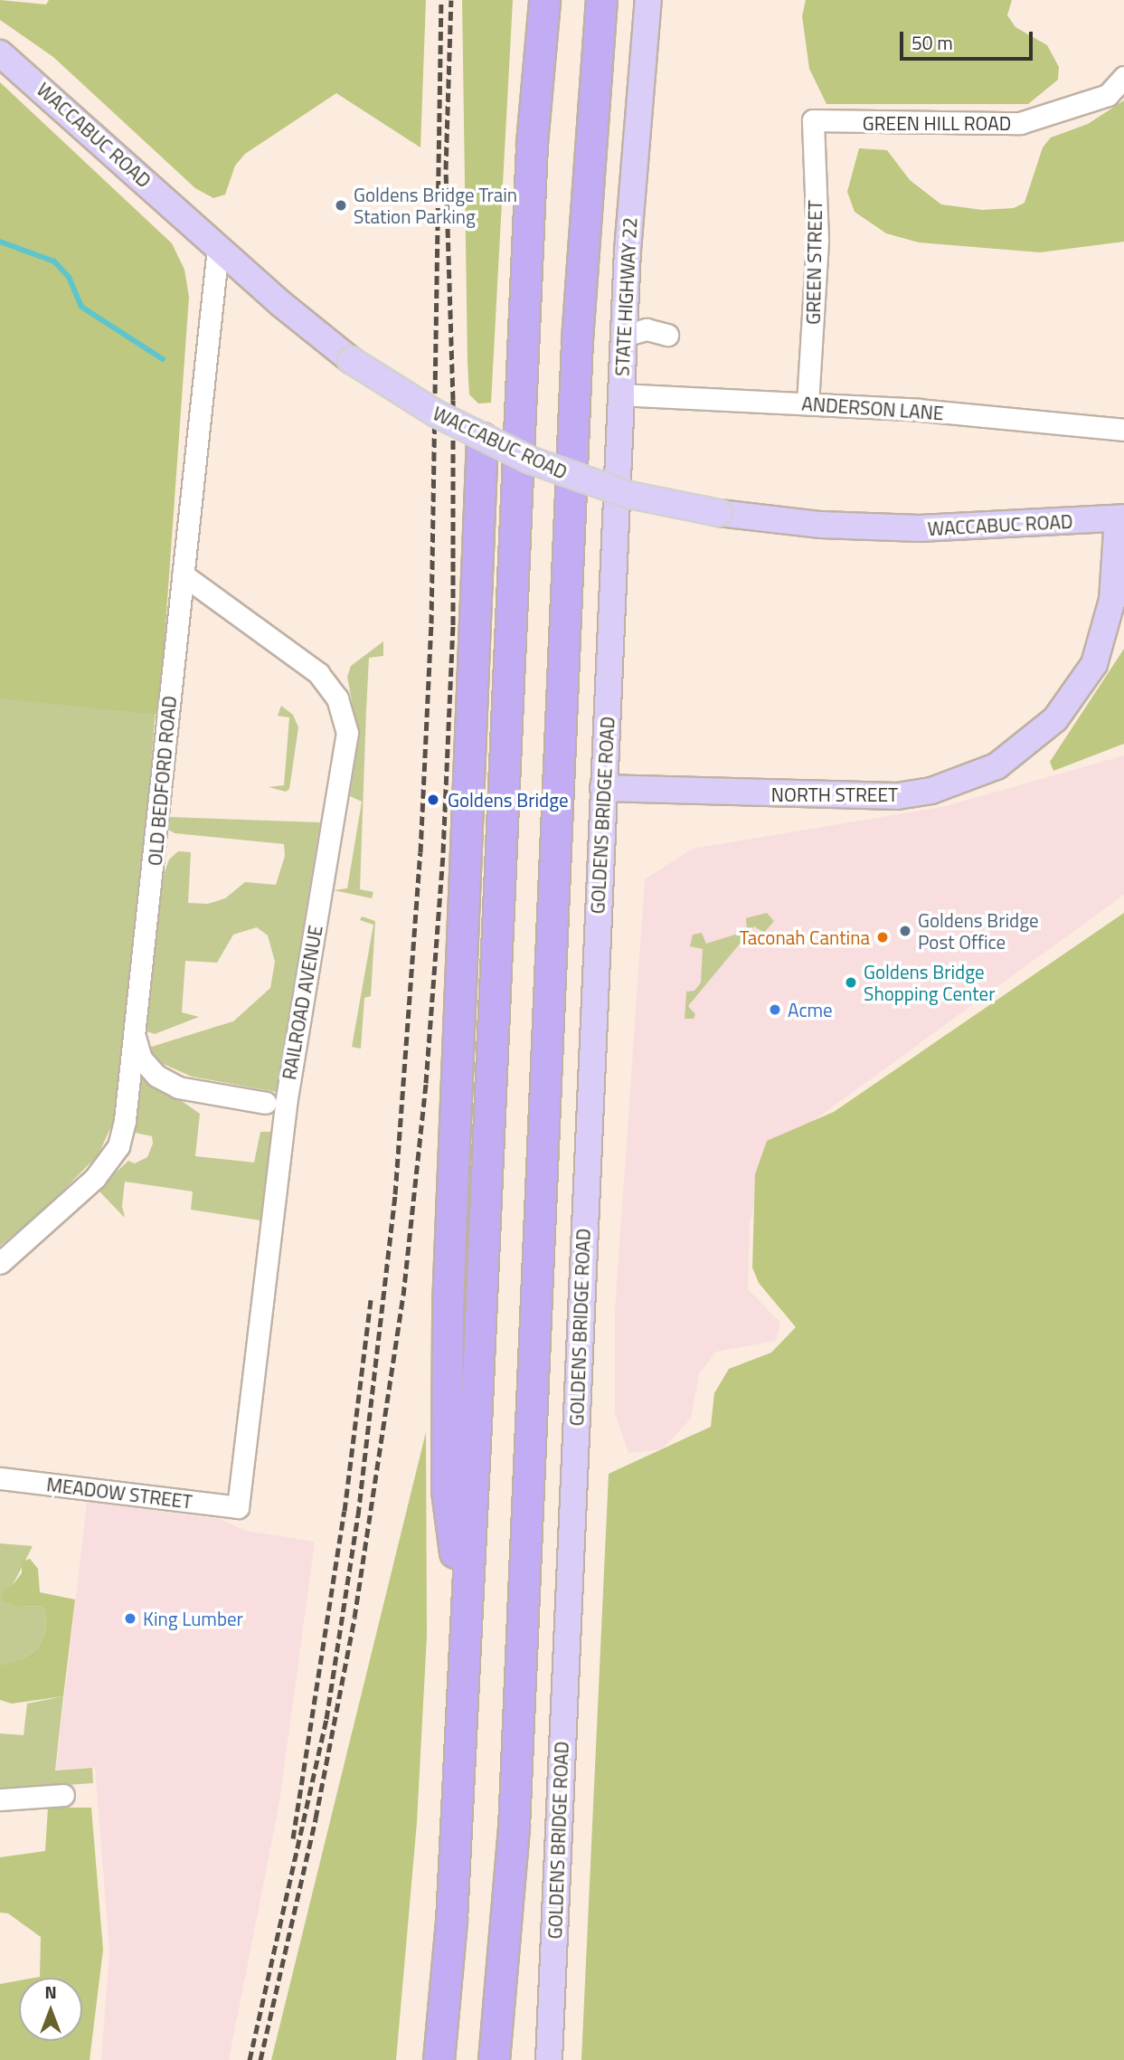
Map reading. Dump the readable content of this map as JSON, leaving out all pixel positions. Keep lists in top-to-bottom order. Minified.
{"streets":{"main road":["WACCABUC ROAD","STATE HIGHWAY 22","NORTH STREET","GOLDENS BRIDGE ROAD"],"street":["GREEN HILL ROAD","GREEN STREET","ANDERSON LANE","OLD BEDFORD ROAD","RAILROAD AVENUE","MEADOW STREET"]},"crossings":[["GREEN HILL ROAD","GREEN STREET"],["WACCABUC ROAD","OLD BEDFORD ROAD"],["WACCABUC ROAD","NORTH STREET"],["GREEN STREET","ANDERSON LANE"],["STATE HIGHWAY 22","ANDERSON LANE"],["STATE HIGHWAY 22","GOLDENS BRIDGE ROAD"],["OLD BEDFORD ROAD","RAILROAD AVENUE"],["NORTH STREET","GOLDENS BRIDGE ROAD"],["RAILROAD AVENUE","MEADOW STREET"]],"places":["Goldens Bridge Train Station Parking","Goldens Bridge","Goldens Bridge Post Office","Taconah Cantina","Goldens Bridge Shopping Center","Acme","King Lumber"],"scale_bar":"50 m","north":"top"}
